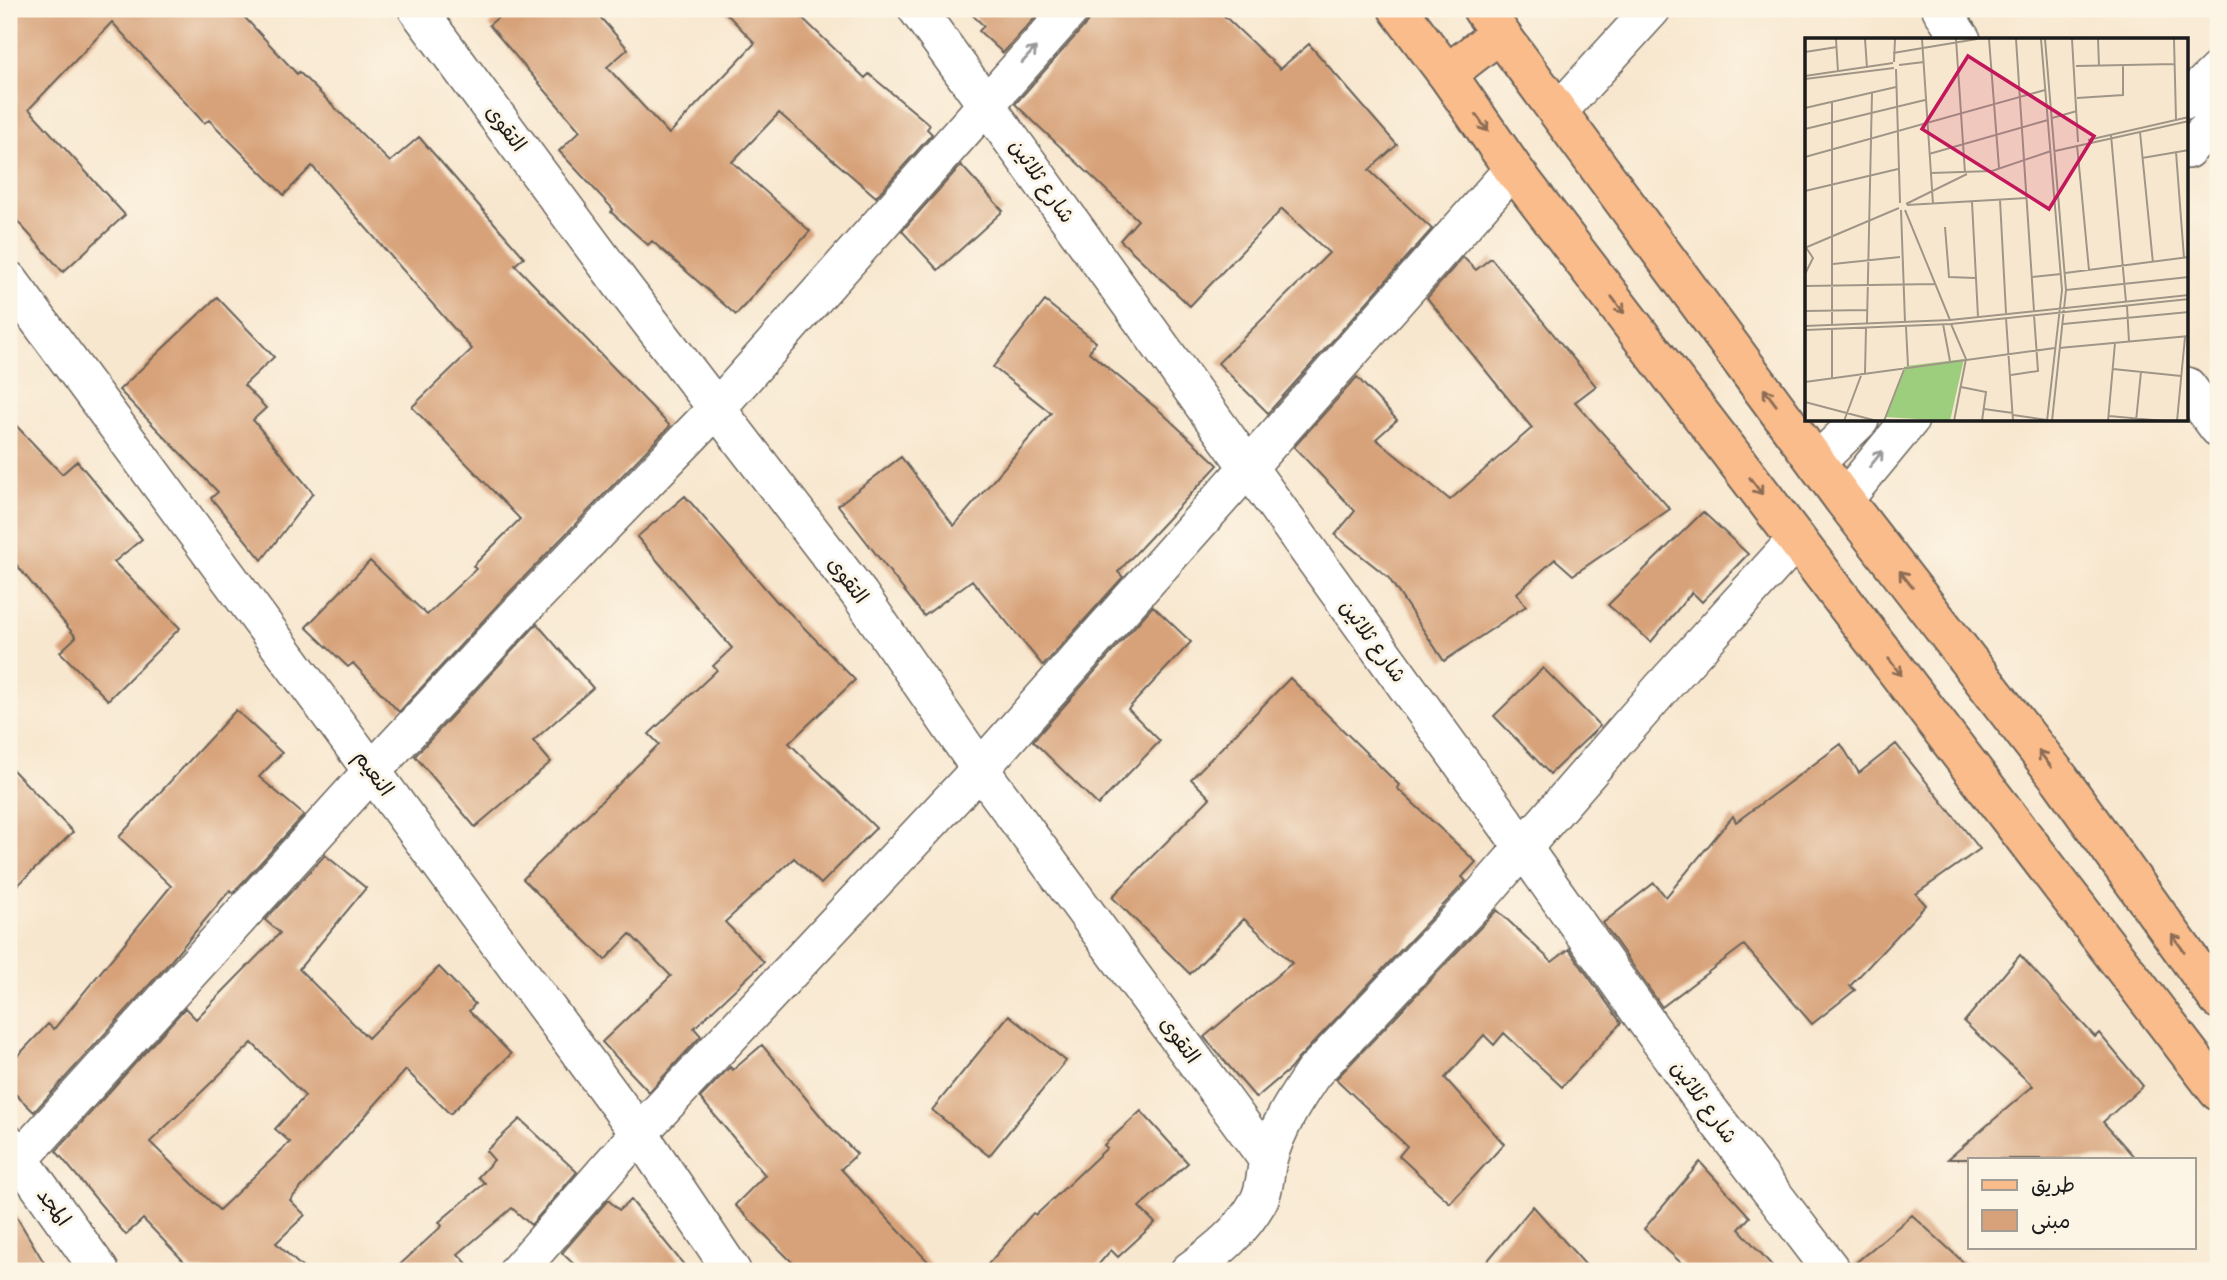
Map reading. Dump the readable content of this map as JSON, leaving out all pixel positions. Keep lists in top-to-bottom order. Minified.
{"streets":{"street":["التقوى","شارع ثلاثين","النعيم","المجد"]},"legend":["طريق","مبنى"]}
